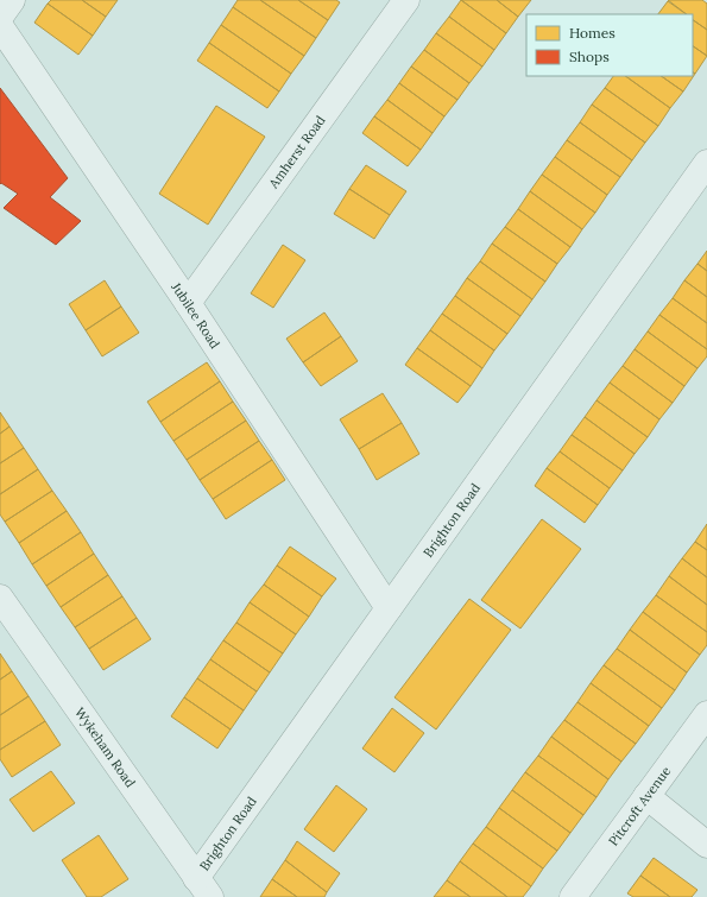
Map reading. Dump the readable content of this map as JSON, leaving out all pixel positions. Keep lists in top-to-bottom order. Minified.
{"streets":{"street":["Amherst Road","Jubilee Road","Brighton Road","Wykeham Road","Pitcroft Avenue"]},"crossings":[["Amherst Road","Jubilee Road"],["Jubilee Road","Brighton Road"],["Brighton Road","Wykeham Road"]],"legend":["Homes","Shops"]}
